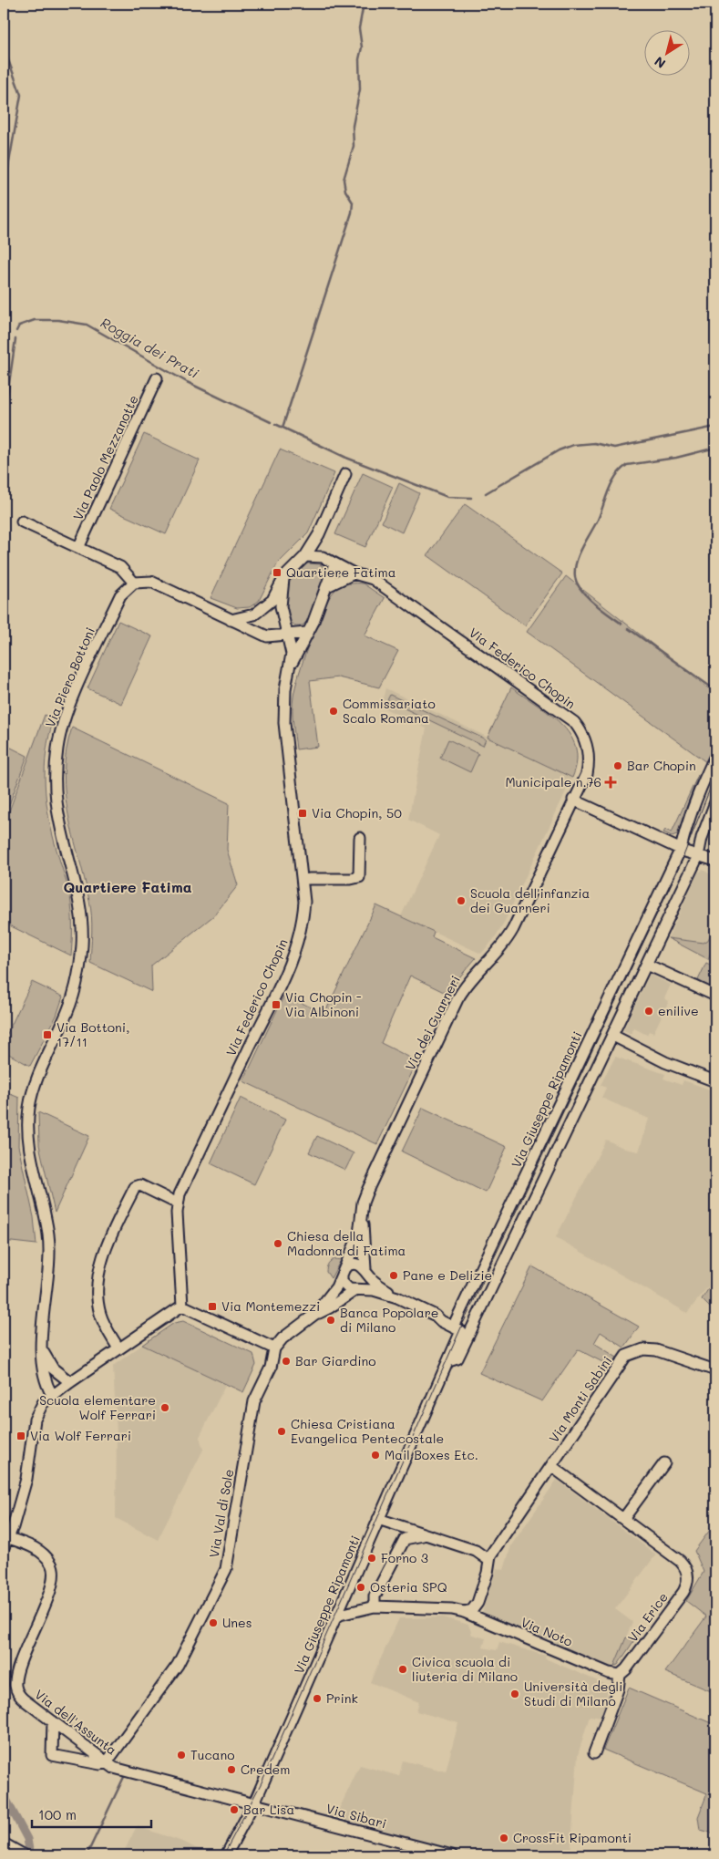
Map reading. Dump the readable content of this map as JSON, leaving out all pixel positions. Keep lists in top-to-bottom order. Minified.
{"streets":{"street":["Via Paolo Mezzanotte","Via Federico Chopin","Via Piero Bottoni","Via dei Guarneri","Via Giuseppe Ripamonti","Via Monti Sabini","Via Val di Sole","Via Erice","Via Noto","Via dell'Assunta","Via Sibari"]},"crossings":[["Via Federico Chopin","Via dei Guarneri"],["Via Giuseppe Ripamonti","Via Noto"],["Via Giuseppe Ripamonti","Via dell'Assunta"],["Via Giuseppe Ripamonti","Via Sibari"],["Via Val di Sole","Via dell'Assunta"],["Via Erice","Via Noto"],["Via dell'Assunta","Via Sibari"]],"districts":["Quartiere Fatima"],"water":["Roggia dei Prati"],"places":{"transit":["Quartiere Fatima","Via Chopin, 50","Via Chopin - Via Albinoni","Via Bottoni, 17/11","Via Montemezzi","Via Wolf Ferrari"],"other":["Commissariato Scalo Romana","Bar Chopin","Scuola dell'infanzia dei Guarneri","enilive","Chiesa della Madonna di Fatima","Pane e Delizie","Banca Popolare di Milano","Bar Giardino","Scuola elementare Wolf Ferrari","Chiesa Cristiana Evangelica Pentecostale","Mail Boxes Etc.","Forno 3","Osteria SPQ","Unes","Civica scuola di liuteria di Milano","Università degli Studi di Milano","Prink","Tucano","Credem","Bar Lisa","CrossFit Ripamonti"],"health":["Municipale n.76"]},"scale_bar":"100 m","north":"bottom left"}
